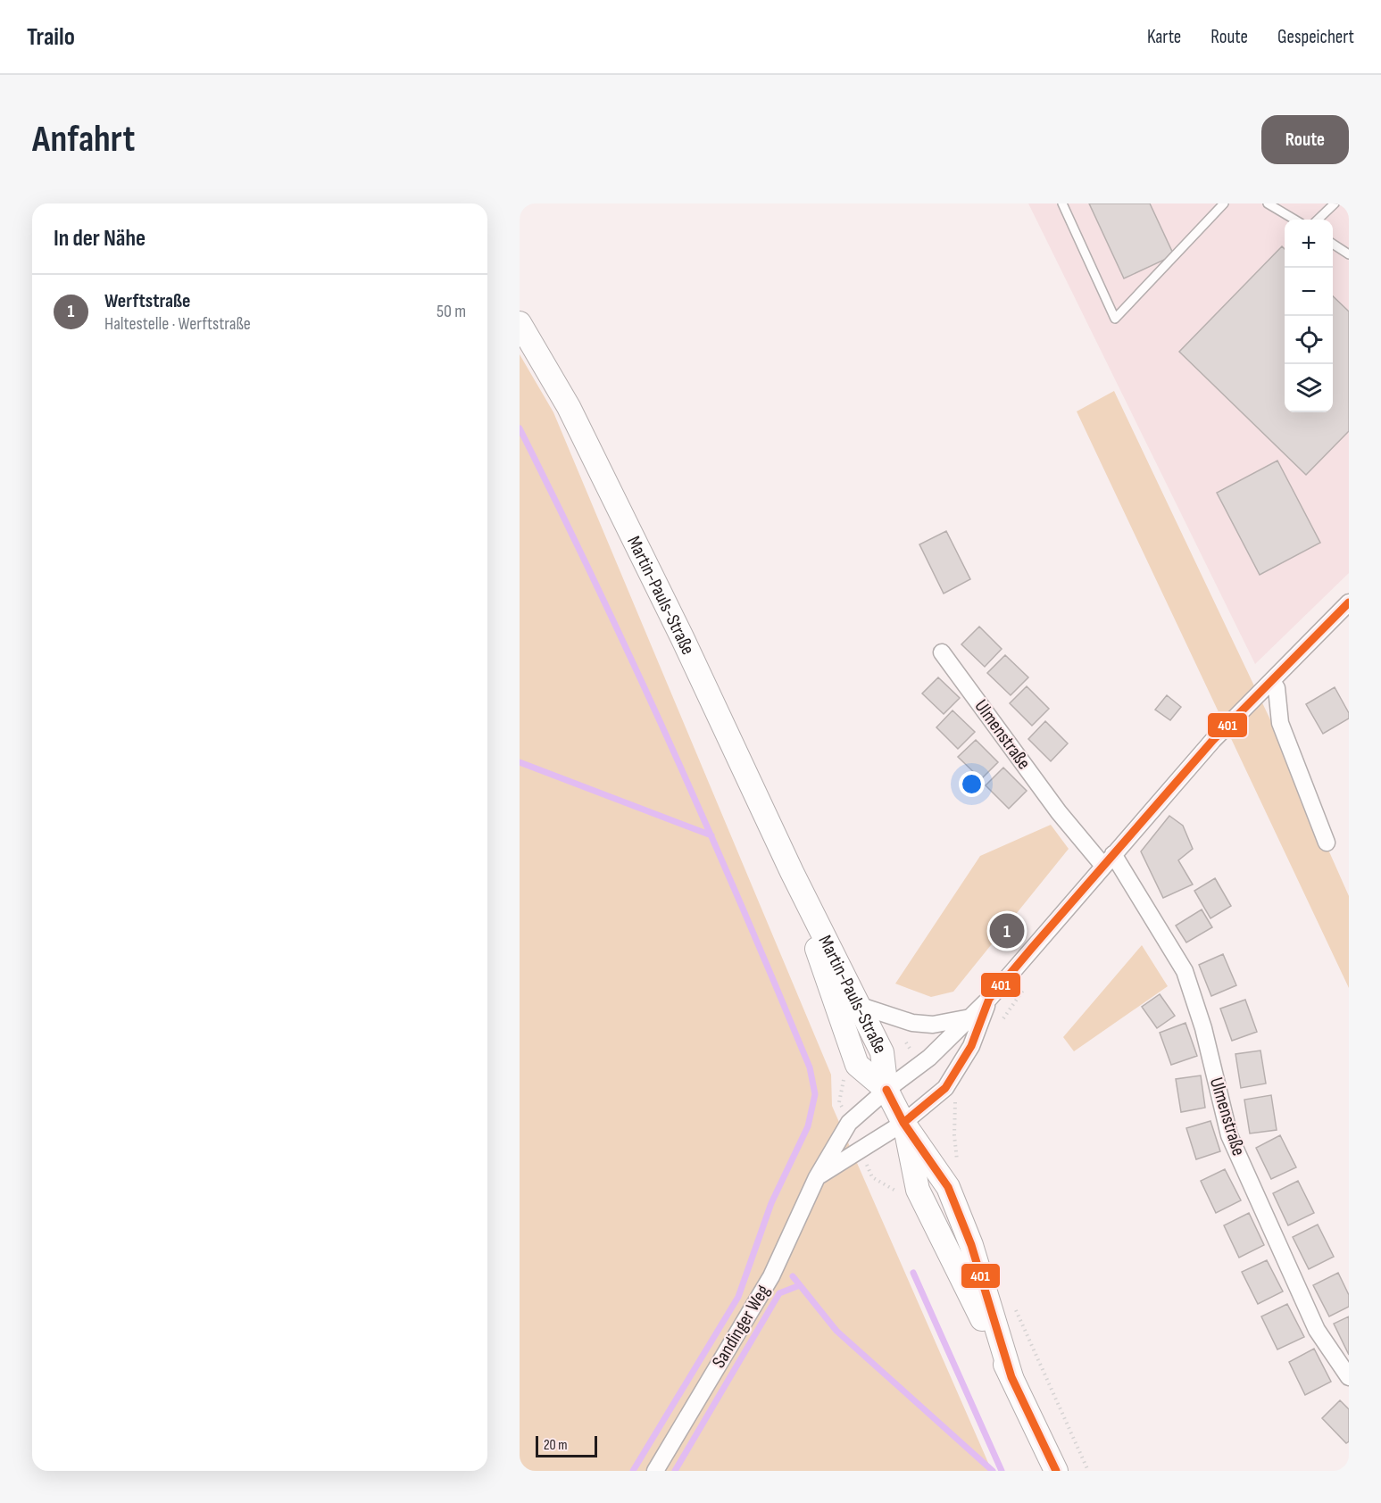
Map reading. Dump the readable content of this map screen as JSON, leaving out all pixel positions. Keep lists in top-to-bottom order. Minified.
{"streets":{"street":["Martin-Pauls-Straße","Ulmenstraße","Sandinger Weg"]},"crossings":[["Martin-Pauls-Straße","Sandinger Weg"],["Ulmenstraße","Sandinger Weg"]],"lines":["transit line 401"],"scale_bar":"20 m","page":{"header":"Trailo","nav":["Karte","Route","Gespeichert"],"buttons":"Route","title":"Anfahrt","heading":"In der Nähe","map_buttons":["+","−"],"list":[{"mark":"1","name":"Werftstraße","note":"Haltestelle · Werftstraße","value":"50 m"}],"pins":"1","scale":"20 m"}}
